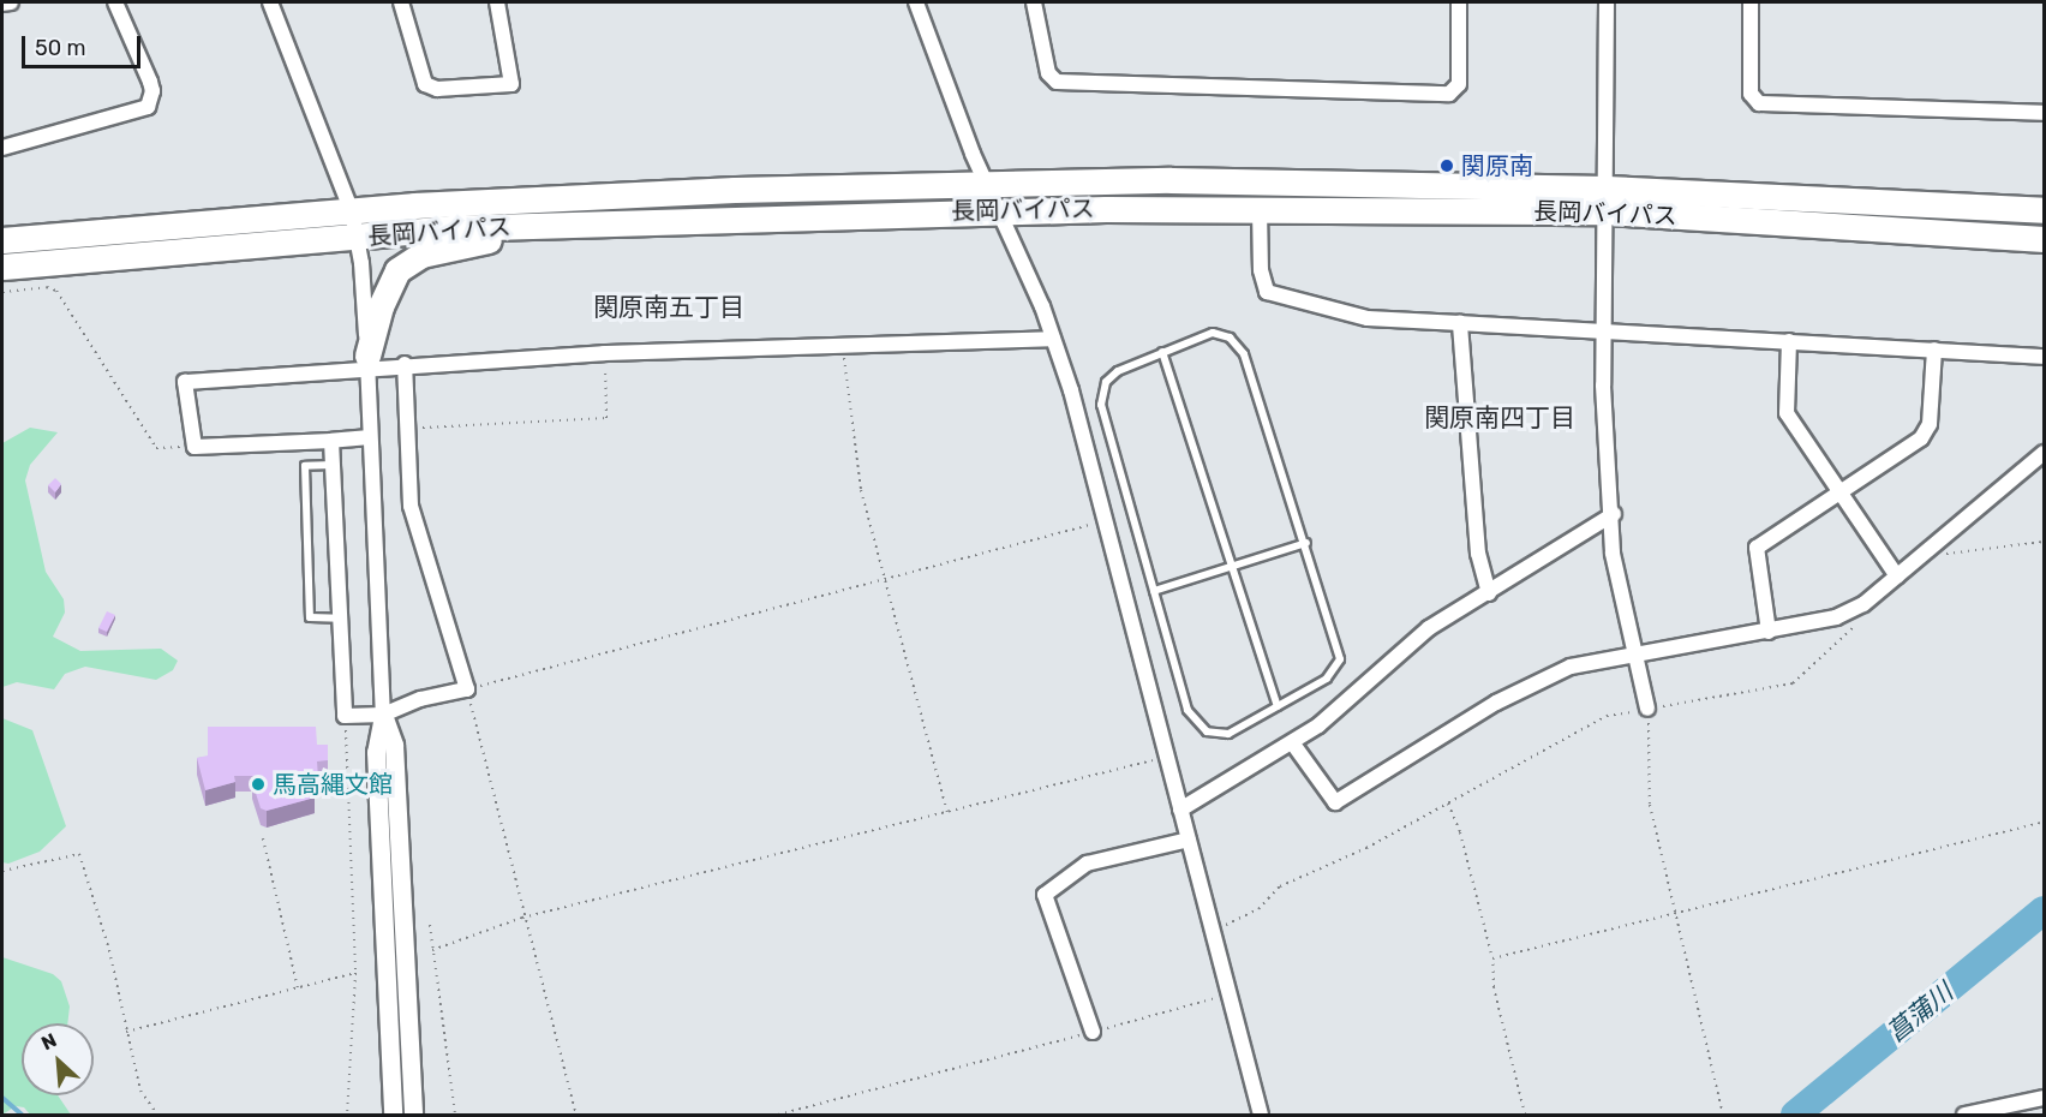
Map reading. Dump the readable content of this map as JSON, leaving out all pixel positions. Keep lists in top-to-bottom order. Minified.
{"streets":{"highway":["長岡バイパス"]},"districts":["関原南五丁目","関原南四丁目"],"water":["菖蒲川"],"places":["関原南","馬高縄文館"],"scale_bar":"50 m","north":"top left"}
